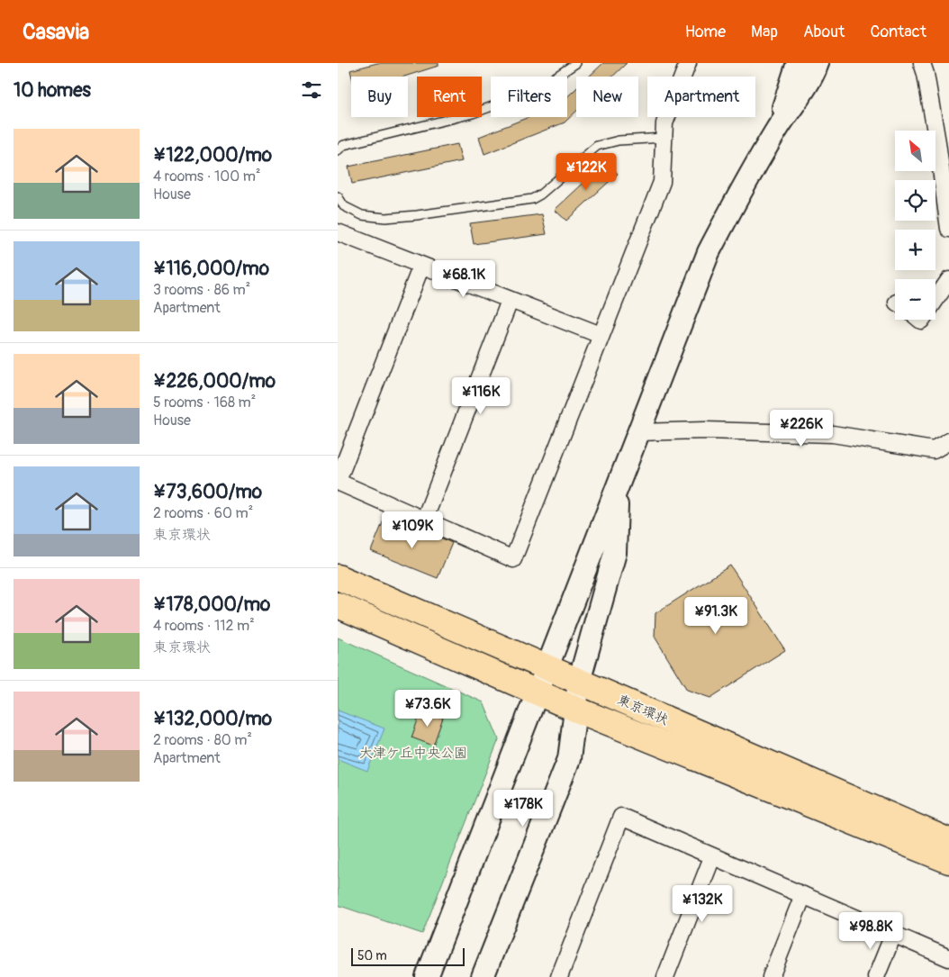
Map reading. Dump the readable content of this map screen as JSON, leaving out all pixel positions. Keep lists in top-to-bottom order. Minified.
{"streets":{"highway":["東京環状"]},"parks":["大津ケ丘中央公園"],"scale_bar":"50 m","north":"top left","page":{"header":"Casavia","nav":["Home","Map","About","Contact"],"heading":"10 homes","chip":["Buy","Rent","Filters","New","Apartment"],"list":[{"name":"¥122,000/mo","note":"4 rooms · 100 m² · House"},{"name":"¥116,000/mo","note":"3 rooms · 86 m² · Apartment"},{"name":"¥226,000/mo","note":"5 rooms · 168 m² · House"},{"name":"¥73,600/mo","note":"2 rooms · 60 m² · 東京環状"},{"name":"¥178,000/mo","note":"4 rooms · 112 m² · 東京環状"},{"name":"¥132,000/mo","note":"2 rooms · 80 m² · Apartment"}],"map_buttons":["+","−"],"price":["¥122K","¥68.1K","¥116K","¥226K","¥109K","¥91.3K","¥73.6K","¥178K","¥132K","¥98.8K"],"scale":"50 m"}}
